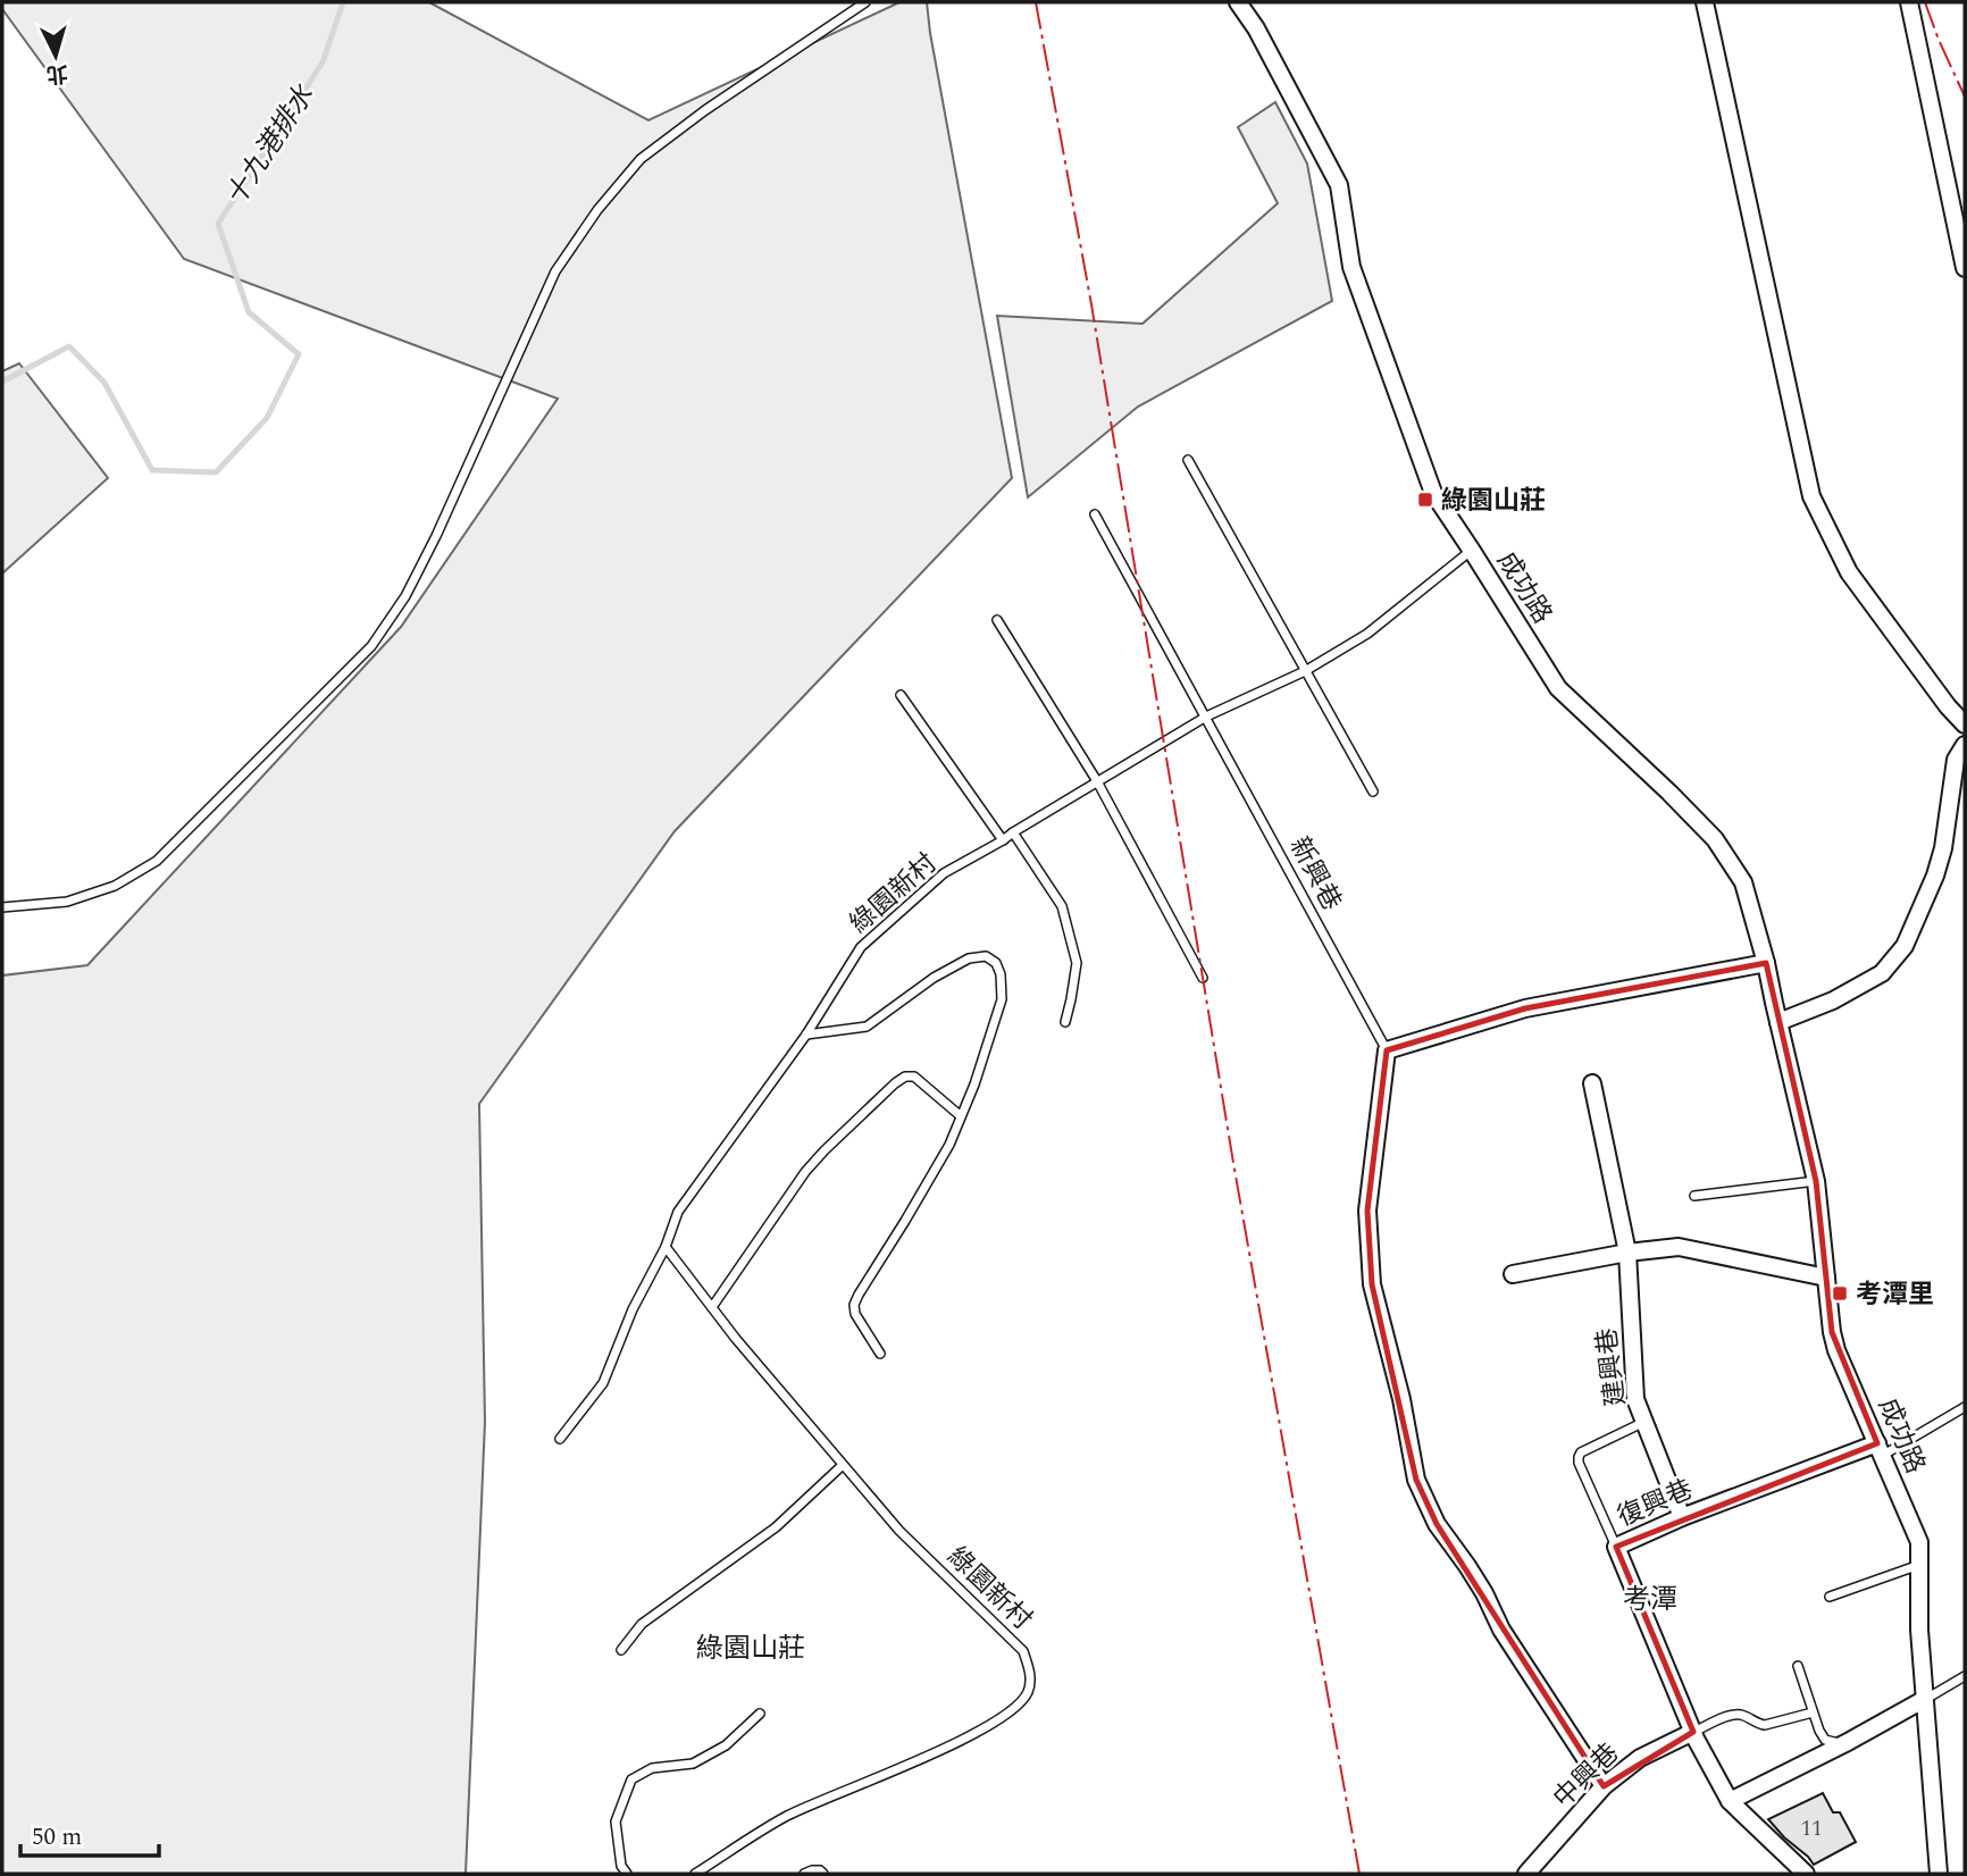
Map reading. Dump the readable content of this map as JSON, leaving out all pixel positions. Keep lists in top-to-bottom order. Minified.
{"streets":{"street":["成功路","建興巷","復興巷","中興巷"],"lane":["新興巷","綠園新村"]},"crossings":[["成功路","復興巷"],["建興巷","復興巷"]],"districts":["考潭","綠園山莊"],"water":["十九港排水"],"places":{"transit":["綠園山莊","考潭里"]},"house_numbers":["11"],"scale_bar":"50 m","north":"bottom"}
